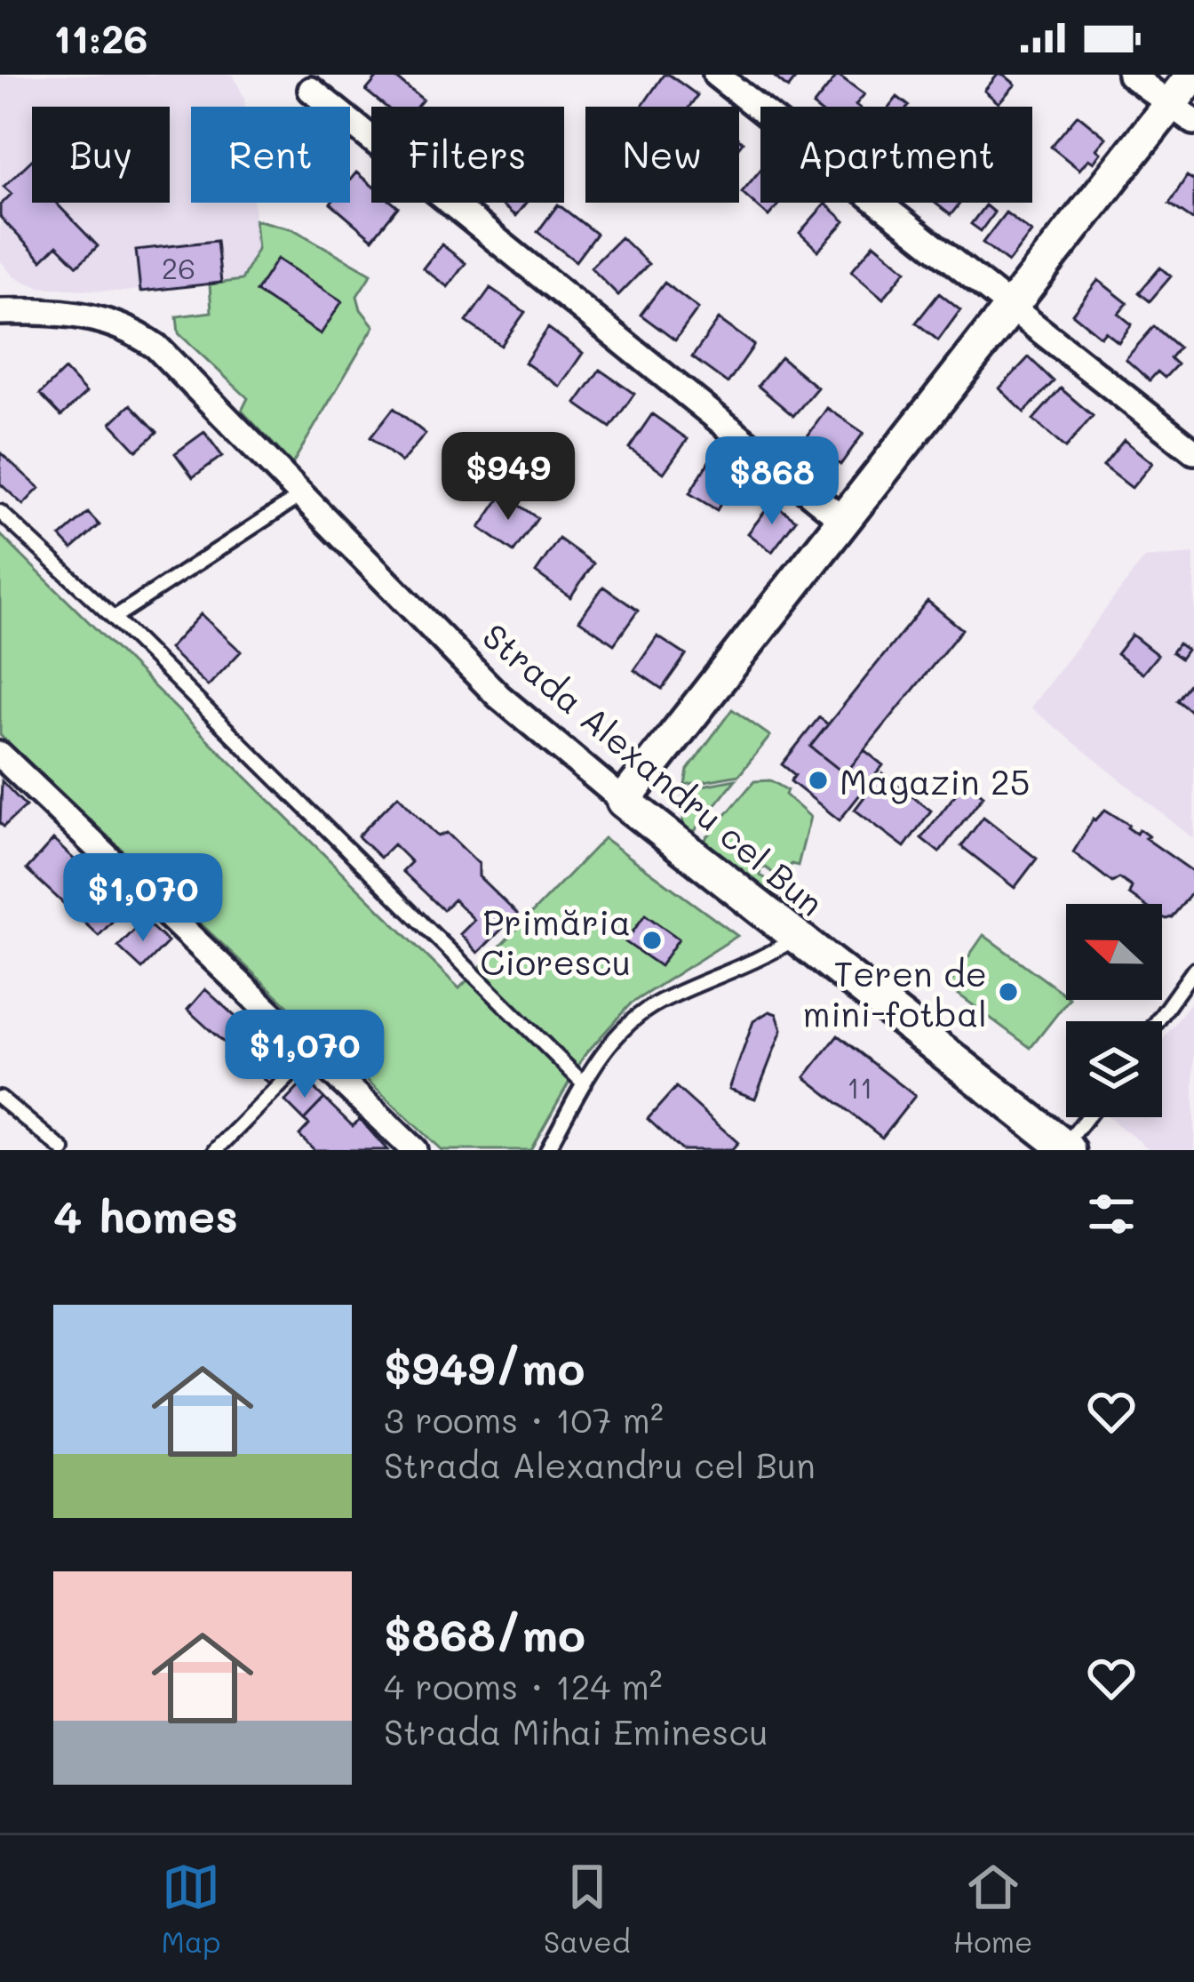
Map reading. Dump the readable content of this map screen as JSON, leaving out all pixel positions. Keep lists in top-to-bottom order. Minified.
{"streets":{"street":["Strada Alexandru cel Bun"]},"places":["Magazin 25","Primăria Ciorescu","Teren de mini-fotbal"],"house_numbers":["26","11"],"north":"left","page":{"status":"11:26","chip":["Buy","Rent","Filters","New","Apartment"],"price":["$949","$868","$1,070","$1,070"],"heading":"4 homes","list":[{"name":"$949/mo","note":"3 rooms · 107 m² · Strada Alexandru cel Bun"},{"name":"$868/mo","note":"4 rooms · 124 m² · Strada Mihai Eminescu"}],"tabs":["Map","Saved","Home"]}}
